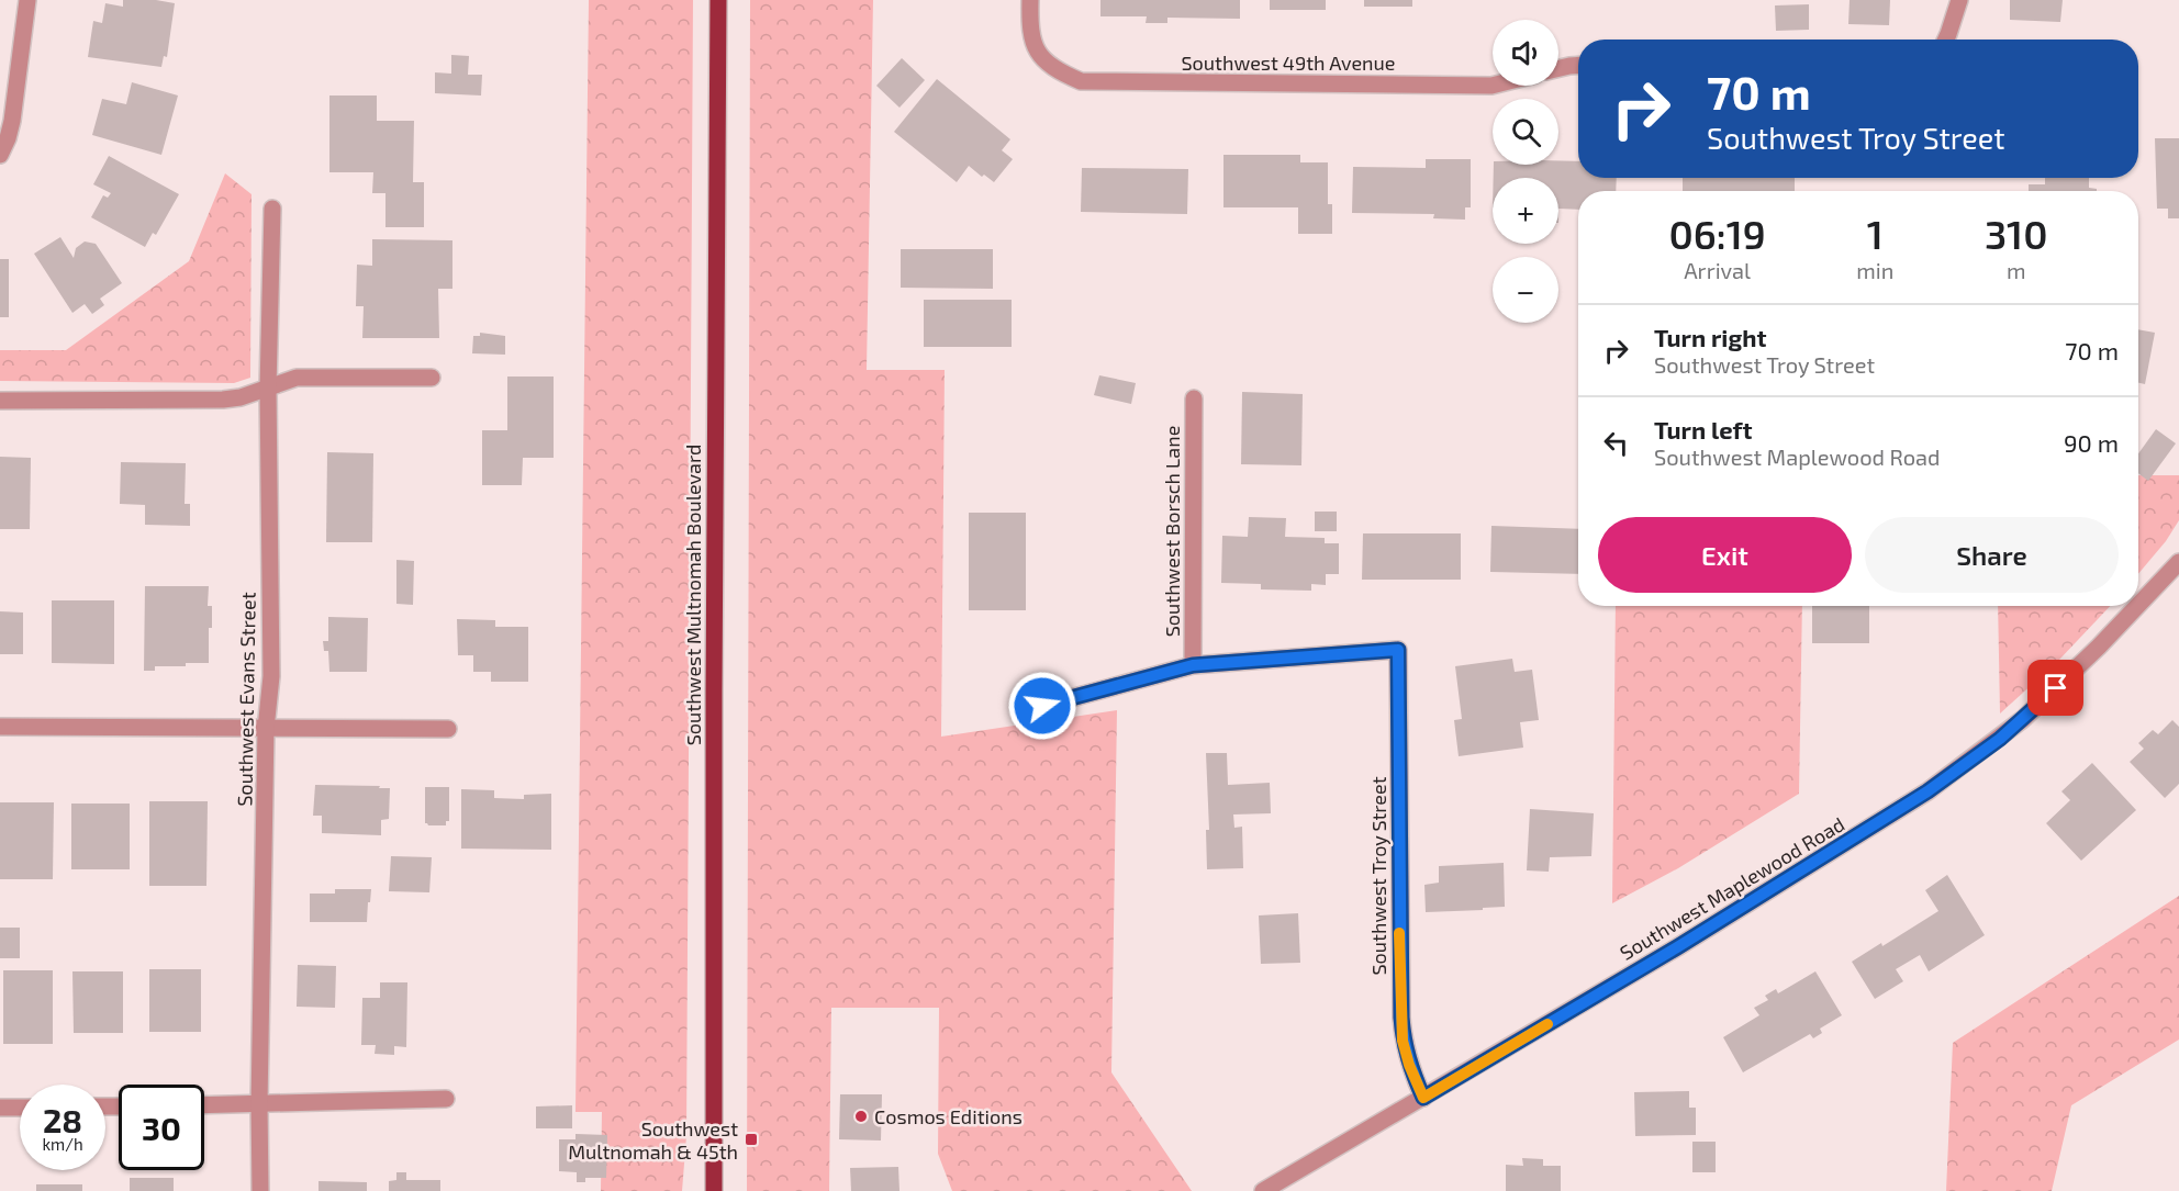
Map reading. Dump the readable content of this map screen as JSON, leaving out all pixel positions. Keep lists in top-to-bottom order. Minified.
{"streets":{"main road":["Southwest Multnomah Boulevard"],"street":["Southwest 49th Avenue","Southwest Borsch Lane","Southwest Evans Street","Southwest Troy Street","Southwest Maplewood Road"]},"crossings":[["Southwest Borsch Lane","Southwest Troy Street"],["Southwest Troy Street","Southwest Maplewood Road"]],"places":{"other":["Cosmos Editions"],"transit":["Southwest Multnomah & 45th"]},"page":{"map_buttons":["+","−"],"turn":["70 m","Southwest Troy Street"],"eta":["06:19","Arrival","1","min","310","m"],"list":[{"name":"Turn right","note":"Southwest Troy Street","value":"70 m"},{"name":"Turn left","note":"Southwest Maplewood Road","value":"90 m"}],"buttons":["Exit","Share"],"speed":"28 km/h","limit":"30"}}
